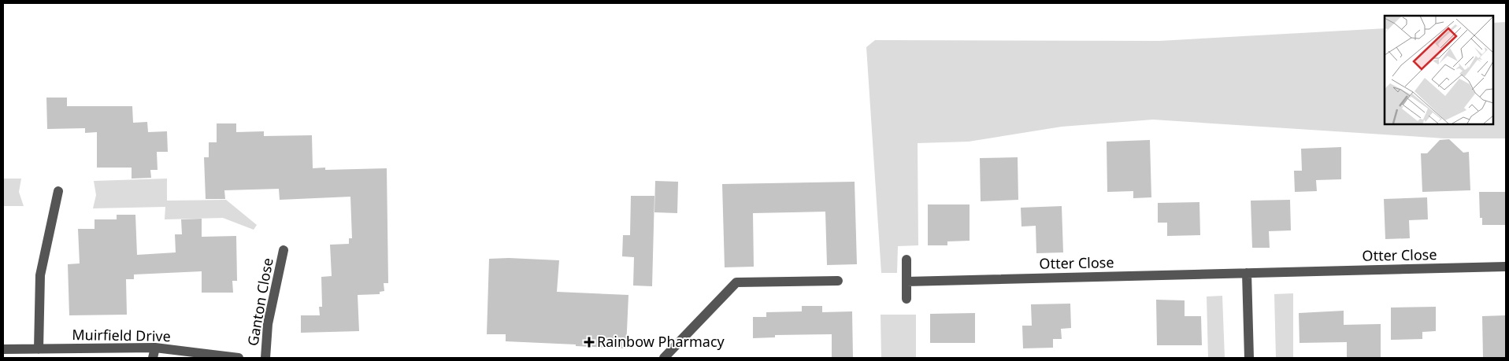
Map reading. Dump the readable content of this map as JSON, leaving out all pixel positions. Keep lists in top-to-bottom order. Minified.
{"streets":{"street":["Otter Close","Ganton Close","Muirfield Drive"]},"places":{"health":["Rainbow Pharmacy"]}}
